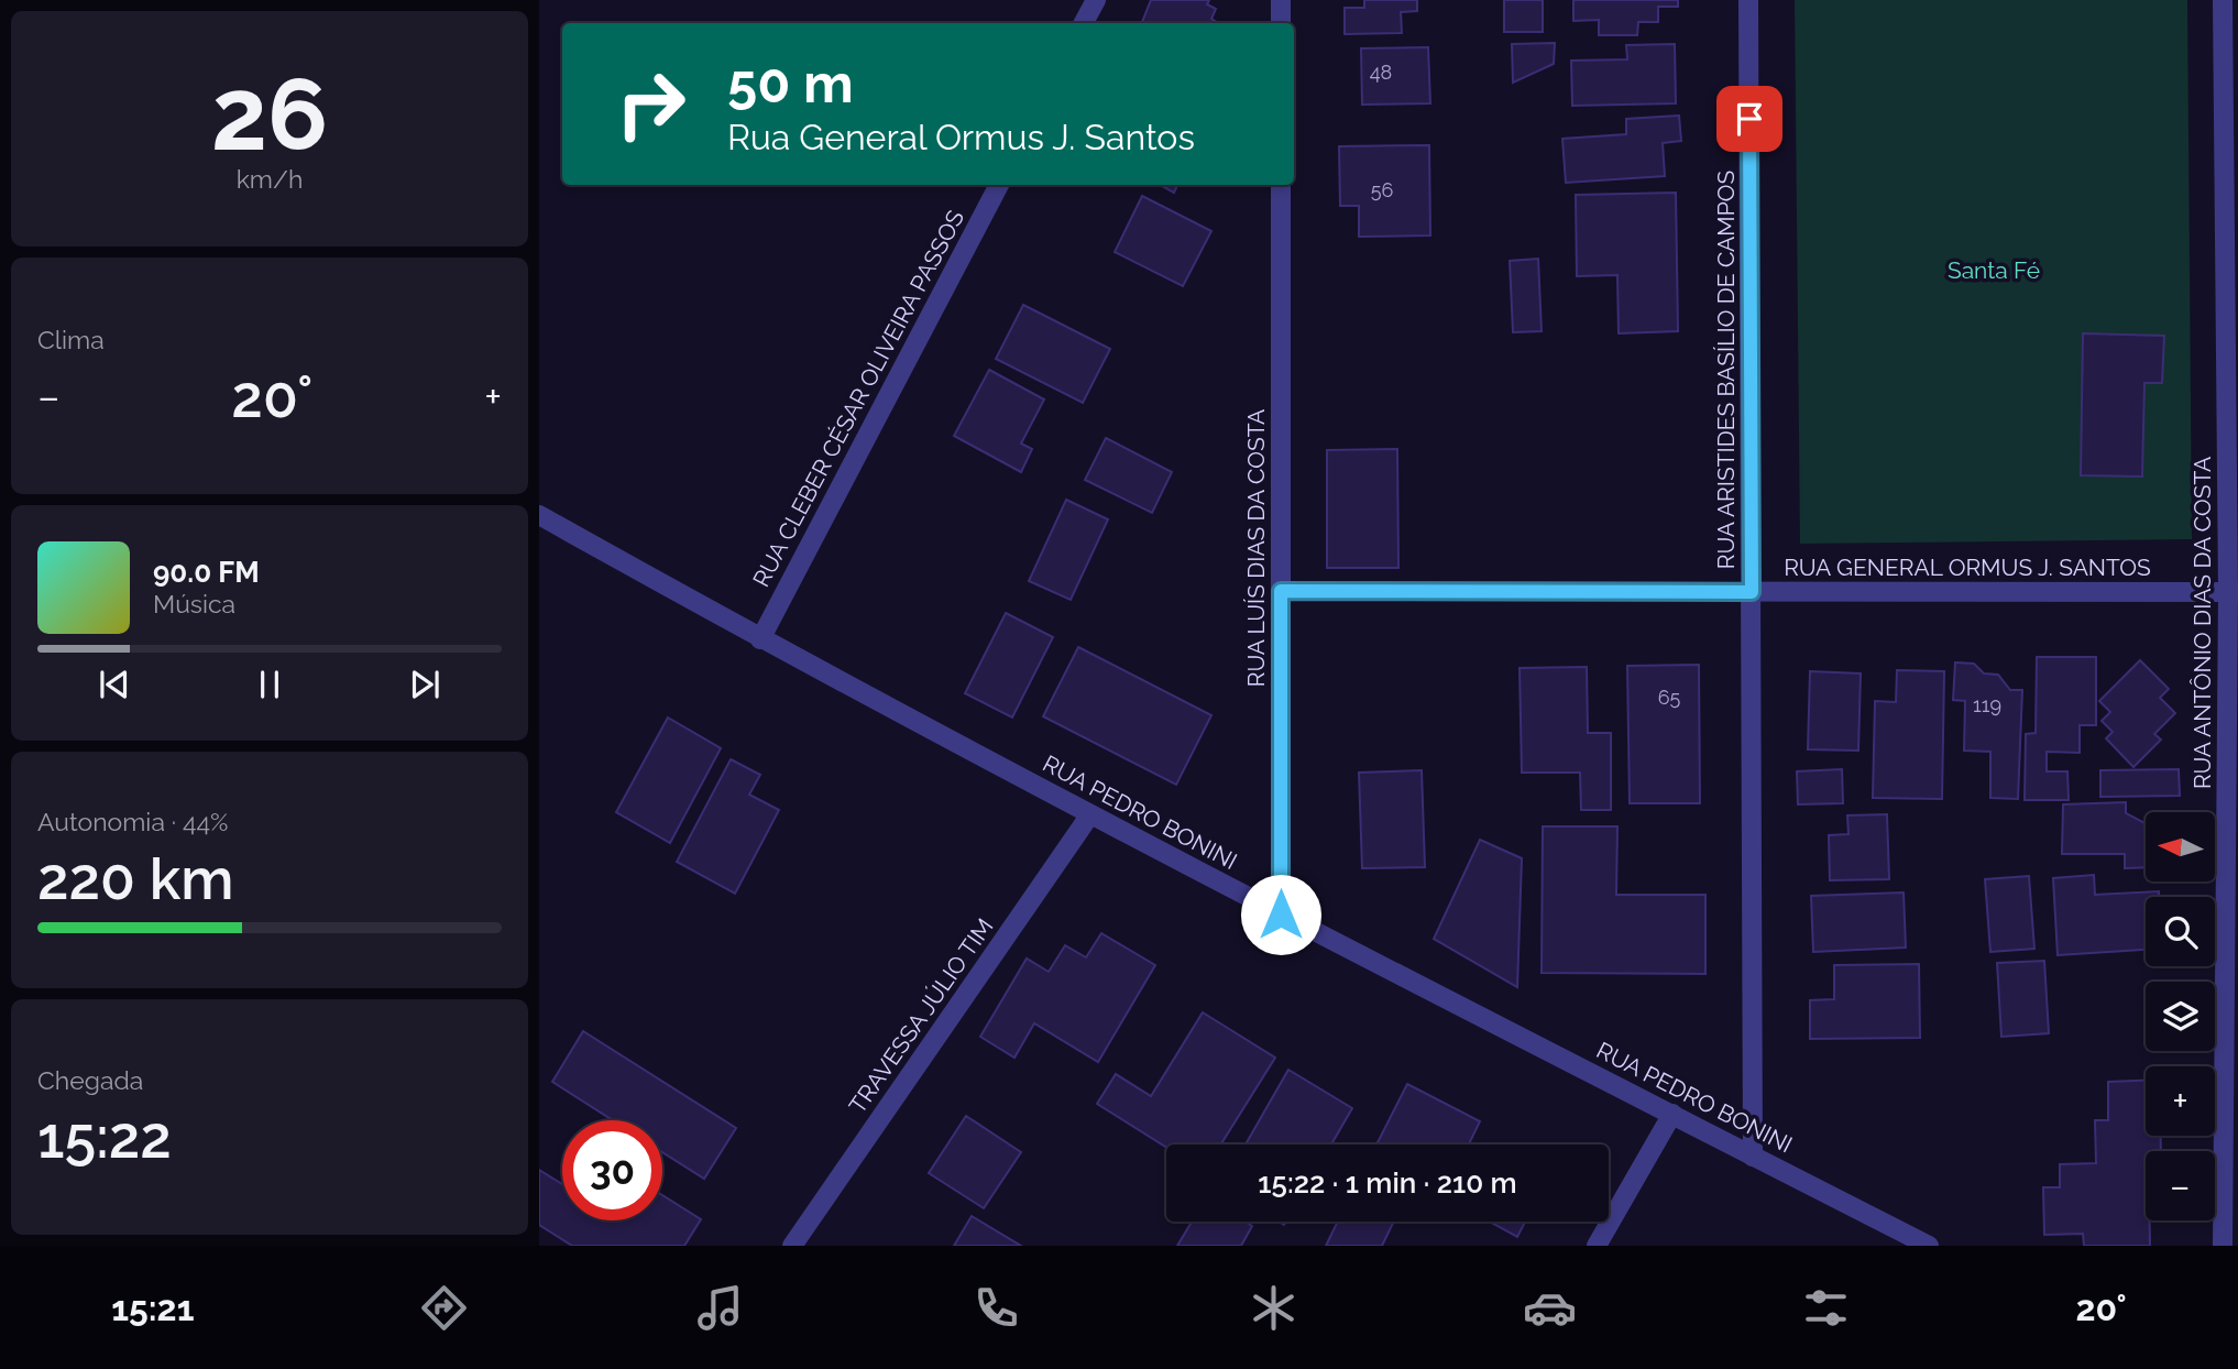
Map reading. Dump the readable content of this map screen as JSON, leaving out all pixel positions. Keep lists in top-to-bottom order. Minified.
{"streets":{"street":["RUA ARISTIDES BASÍLIO DE CAMPOS","RUA CLEBER CÉSAR OLIVEIRA PASSOS","RUA LUÍS DIAS DA COSTA","RUA GENERAL ORMUS J. SANTOS","RUA ANTÔNIO DIAS DA COSTA","RUA PEDRO BONINI","TRAVESSA JÚLIO TIM"]},"crossings":[["RUA ARISTIDES BASÍLIO DE CAMPOS","RUA GENERAL ORMUS J. SANTOS"],["RUA ARISTIDES BASÍLIO DE CAMPOS","RUA PEDRO BONINI"],["RUA CLEBER CÉSAR OLIVEIRA PASSOS","RUA PEDRO BONINI"],["RUA LUÍS DIAS DA COSTA","RUA GENERAL ORMUS J. SANTOS"],["RUA LUÍS DIAS DA COSTA","RUA PEDRO BONINI"],["RUA GENERAL ORMUS J. SANTOS","RUA ANTÔNIO DIAS DA COSTA"],["RUA PEDRO BONINI","TRAVESSA JÚLIO TIM"]],"parks":["Santa Fé"],"house_numbers":["48","56","65","119"],"north":"left","page":{"tile":[["26","km/h"],"Clima",["Autonomia · 44%","220 km"],["Chegada","15:22"]],"turn":["50 m","Rua General Ormus J. Santos"],"heat":["−","20°","+"],"song":["90.0 FM","Música"],"map_buttons":["+","−"],"limit":"30","trip":"15:22 · 1 min · 210 m","tabs":["15:21","20°"]}}
